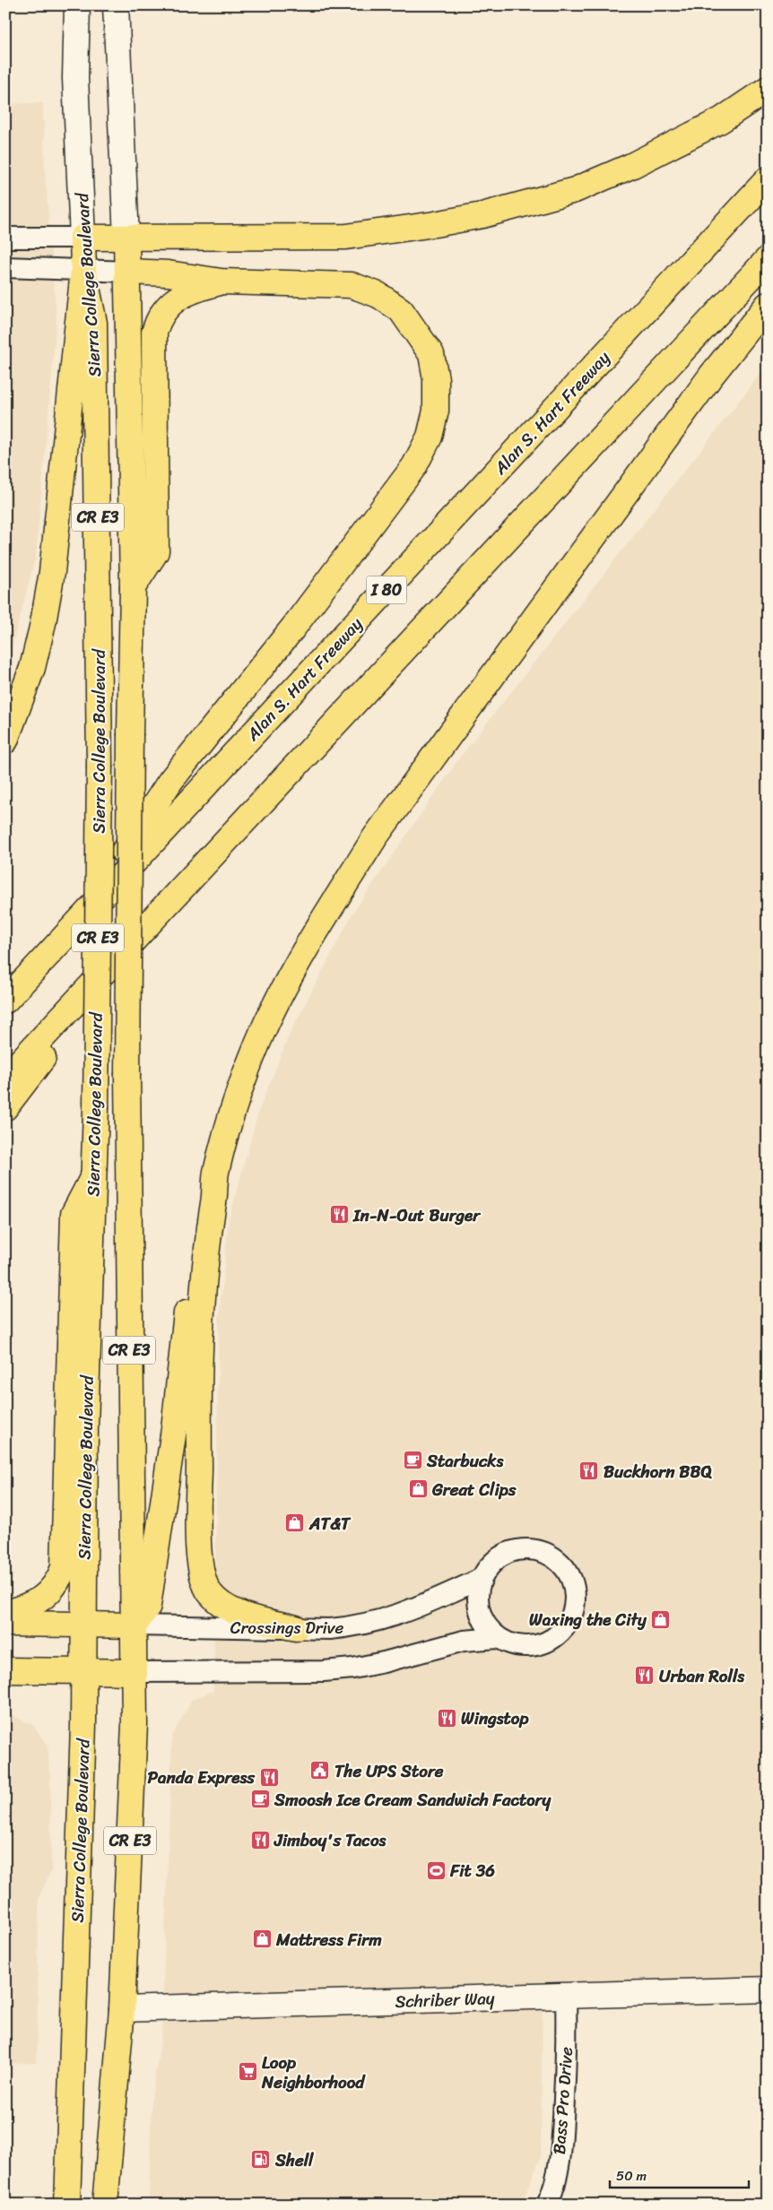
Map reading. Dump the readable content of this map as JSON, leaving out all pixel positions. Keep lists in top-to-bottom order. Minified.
{"streets":{"main road":["Sierra College Boulevard","Alan S. Hart Freeway","CR E3","I 80","Crossings Drive"],"street":["Schriber Way","Bass Pro Drive"]},"crossings":[["Sierra College Boulevard","Crossings Drive"],["Sierra College Boulevard","Schriber Way"],["Schriber Way","Bass Pro Drive"]],"places":{"restaurant":["In-N-Out Burger","Buckhorn BBQ","Urban Rolls","Wingstop","Panda Express","Jimboy's Tacos"],"cafe":["Starbucks","Smoosh Ice Cream Sandwich Factory"],"shop":["Great Clips","AT&T","Waxing the City","Mattress Firm"],"public building":["The UPS Store"],"sports":["Fit 36"],"supermarket":["Loop Neighborhood"],"fuel station":["Shell"]},"scale_bar":"50 m"}
